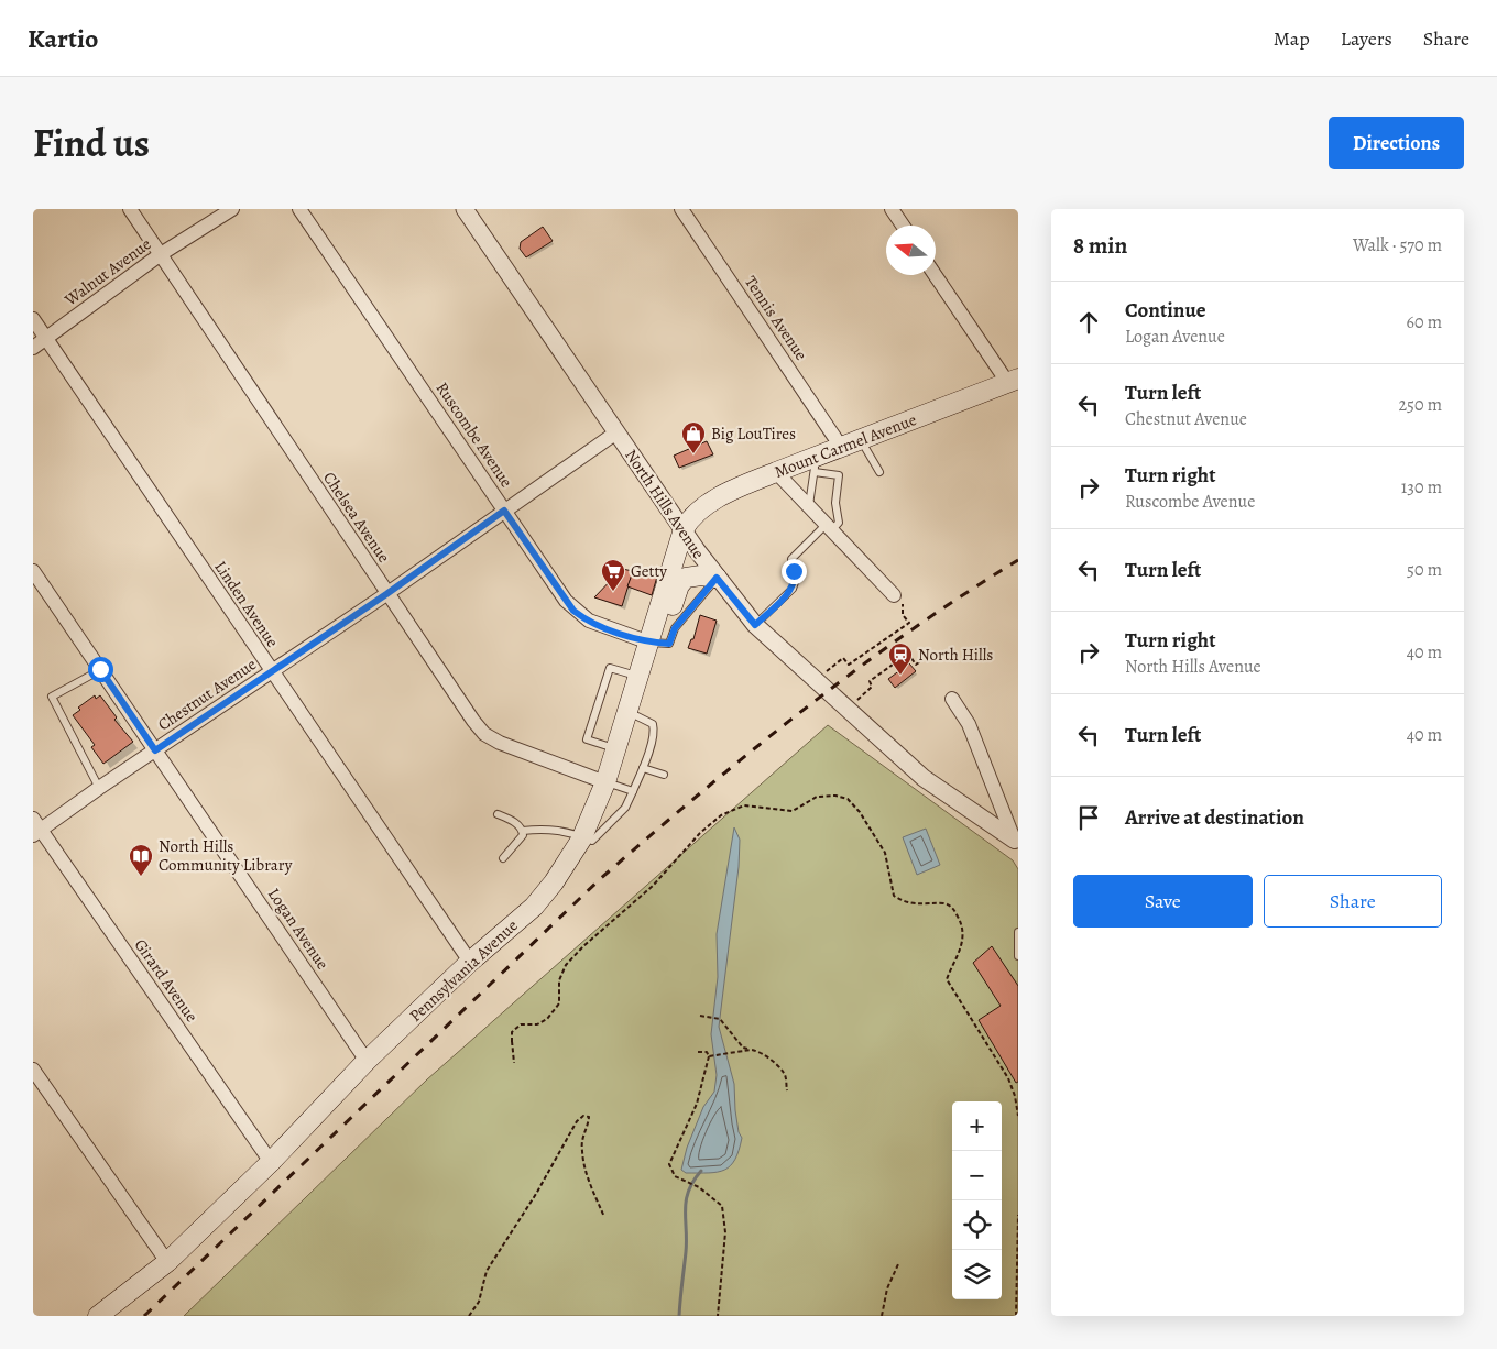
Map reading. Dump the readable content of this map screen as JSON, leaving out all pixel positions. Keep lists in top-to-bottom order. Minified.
{"streets":{"main road":["Mount Carmel Avenue","Pennsylvania Avenue"],"street":["Walnut Avenue","Tennis Avenue","Ruscombe Avenue","North Hills Avenue","Chelsea Avenue","Linden Avenue","Chestnut Avenue","Logan Avenue","Girard Avenue"]},"crossings":[["Walnut Avenue","Chelsea Avenue"],["Walnut Avenue","Linden Avenue"],["Tennis Avenue","Mount Carmel Avenue"],["Ruscombe Avenue","Chestnut Avenue"],["Ruscombe Avenue","Pennsylvania Avenue"],["Mount Carmel Avenue","North Hills Avenue"],["Mount Carmel Avenue","Pennsylvania Avenue"],["North Hills Avenue","Chestnut Avenue"],["North Hills Avenue","Pennsylvania Avenue"],["Chelsea Avenue","Chestnut Avenue"],["Chelsea Avenue","Pennsylvania Avenue"],["Linden Avenue","Chestnut Avenue"],["Linden Avenue","Pennsylvania Avenue"],["Chestnut Avenue","Logan Avenue"],["Chestnut Avenue","Girard Avenue"],["Logan Avenue","Pennsylvania Avenue"],["Pennsylvania Avenue","Girard Avenue"]],"places":{"shop":["Big LouTires"],"supermarket":["Getty"],"station":["North Hills"],"library":["North Hills Community Library"]},"north":"left","page":{"header":"Kartio","nav":["Map","Layers","Share"],"title":"Find us","buttons":["Directions",["Save","Share"]],"heading":["8 min","Walk · 570 m"],"list":[["Continue","Logan Avenue","60 m"],["Turn left","Chestnut Avenue","250 m"],["Turn right","Ruscombe Avenue","130 m"],["Turn left","50 m"],["Turn right","North Hills Avenue","40 m"],["Turn left","40 m"],"Arrive at destination"],"map_buttons":["+","−"]}}
